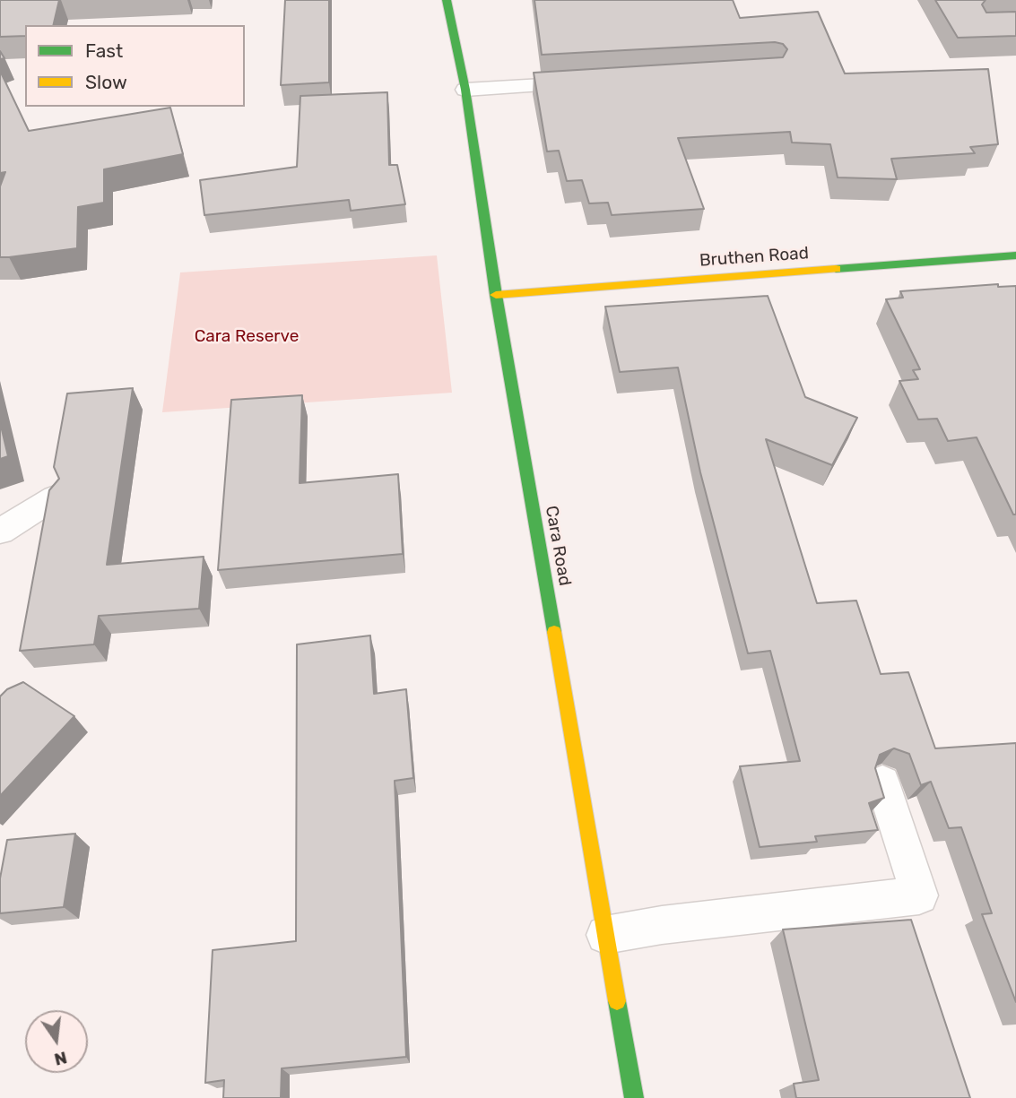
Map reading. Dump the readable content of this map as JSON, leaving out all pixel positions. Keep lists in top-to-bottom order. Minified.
{"streets":{"street":["Bruthen Road","Cara Road"]},"crossings":[["Bruthen Road","Cara Road"]],"parks":["Cara Reserve"],"legend":["Fast","Slow"],"north":"bottom"}
